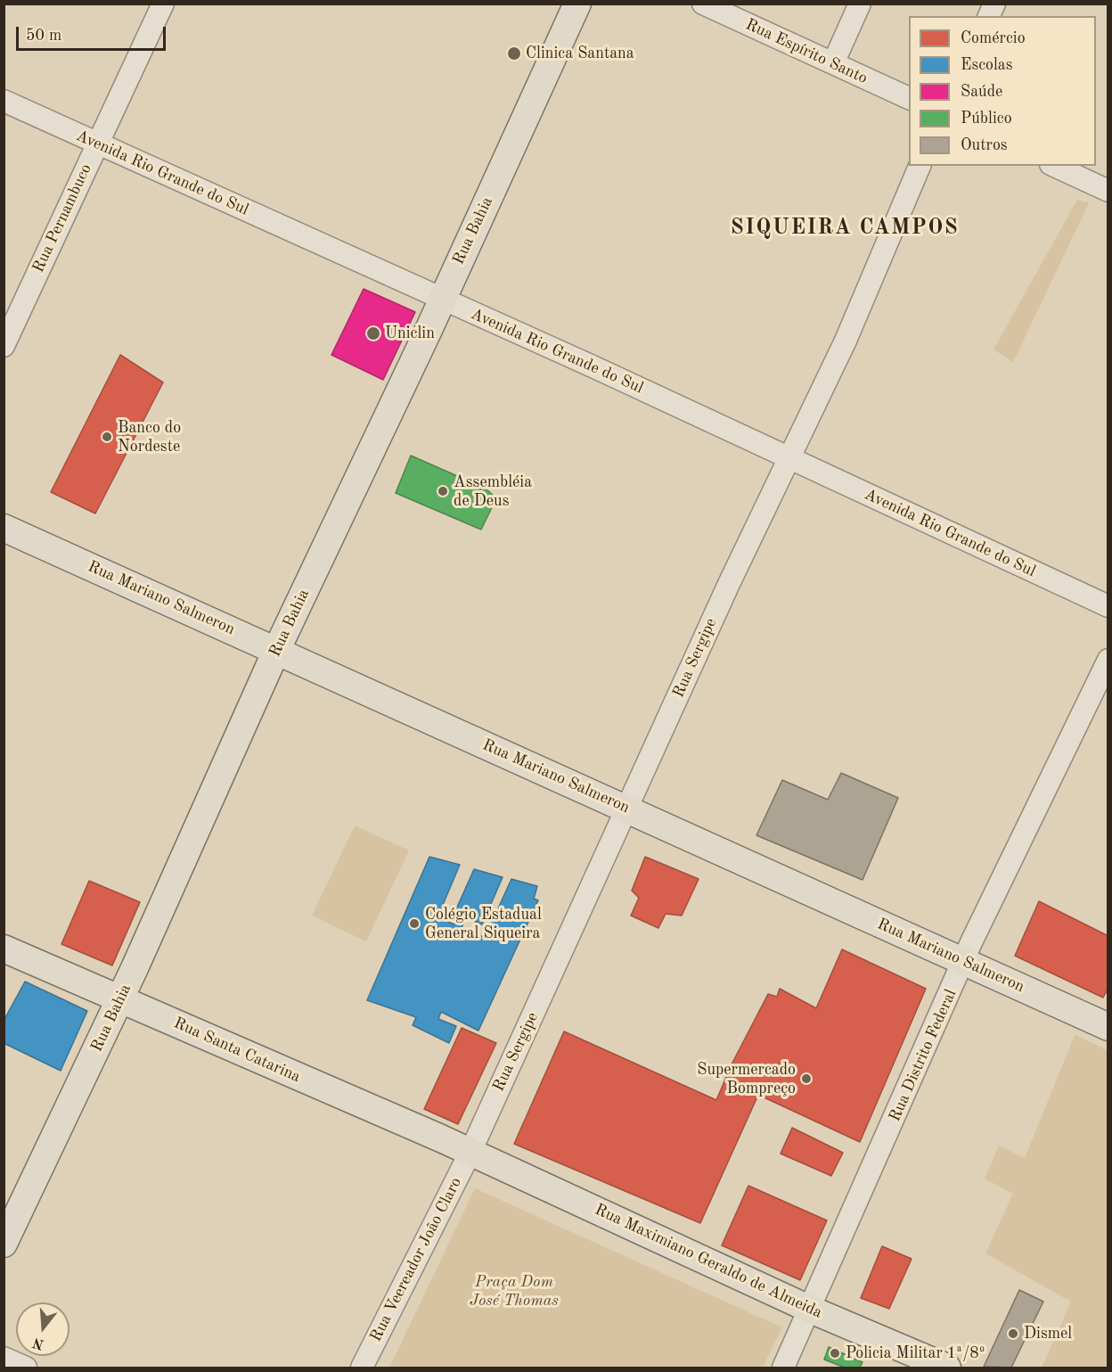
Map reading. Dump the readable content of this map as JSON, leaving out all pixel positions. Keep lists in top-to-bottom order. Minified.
{"streets":{"main road":["Rua Bahia","Rua Mariano Salmeron","Rua Santa Catarina","Rua Maximiano Geraldo de Almeida"],"street":["Rua Espírito Santo","Avenida Rio Grande do Sul","Rua Pernambuco","Rua Sergipe","Rua Distrito Federal","Rua Veereador João Claro"]},"crossings":[["Avenida Rio Grande do Sul","Rua Pernambuco"],["Avenida Rio Grande do Sul","Rua Bahia"],["Avenida Rio Grande do Sul","Rua Sergipe"],["Rua Bahia","Rua Mariano Salmeron"],["Rua Bahia","Rua Santa Catarina"],["Rua Mariano Salmeron","Rua Sergipe"],["Rua Mariano Salmeron","Rua Distrito Federal"],["Rua Sergipe","Rua Santa Catarina"],["Rua Sergipe","Rua Veereador João Claro"],["Rua Sergipe","Rua Maximiano Geraldo de Almeida"],["Rua Santa Catarina","Rua Veereador João Claro"],["Rua Santa Catarina","Rua Maximiano Geraldo de Almeida"],["Rua Distrito Federal","Rua Maximiano Geraldo de Almeida"],["Rua Veereador João Claro","Rua Maximiano Geraldo de Almeida"]],"districts":["SIQUEIRA CAMPOS"],"parks":["Praça Dom José Thomas"],"places":["Clinica Santana","Uniclin","Banco do Nordeste","Assembléia de Deus","Colégio Estadual General Siqueira","Supermercado Bompreço","Dismel","Policia Militar 1ª/8º"],"legend":["Comércio","Escolas","Saúde","Público","Outros"],"scale_bar":"50 m","north":"bottom"}
